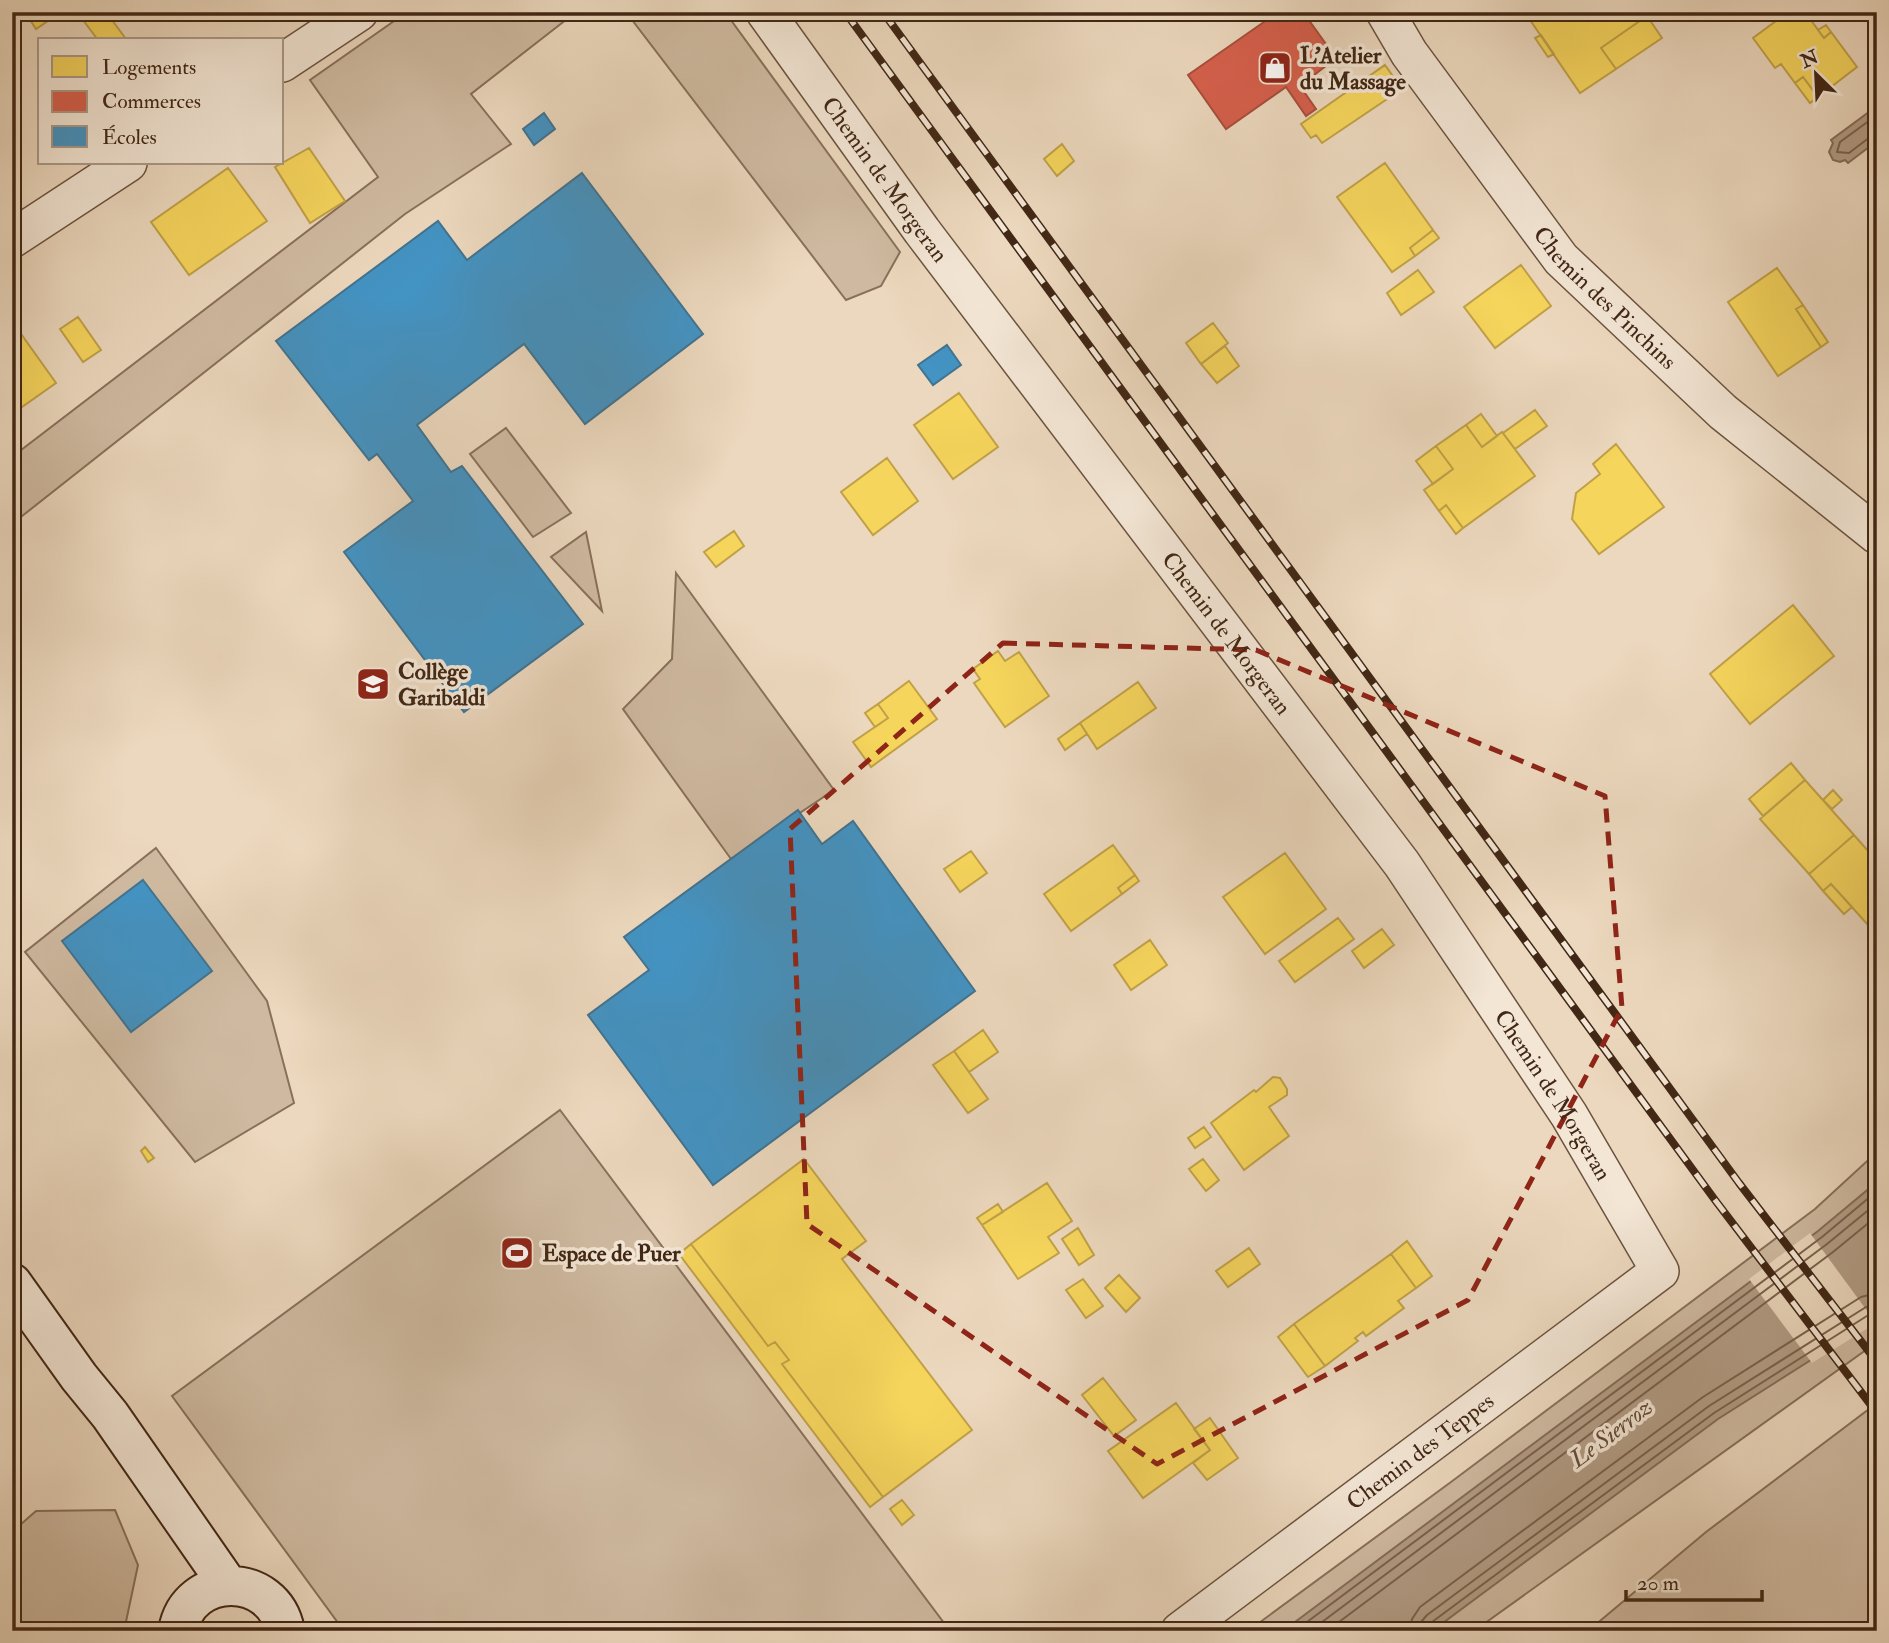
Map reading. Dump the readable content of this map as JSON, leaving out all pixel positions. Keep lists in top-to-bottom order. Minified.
{"streets":{"street":["Chemin de Morgeran","Chemin des Pinchins","Chemin des Teppes"]},"crossings":[["Chemin de Morgeran","Chemin des Teppes"]],"water":["Le Sierroz"],"places":{"shop":["L'Atelier du Massage"],"school or university":["Collège Garibaldi"],"sports":["Espace de Puer"]},"legend":["Logements","Commerces","Écoles"],"scale_bar":"20 m","north":"top left"}
